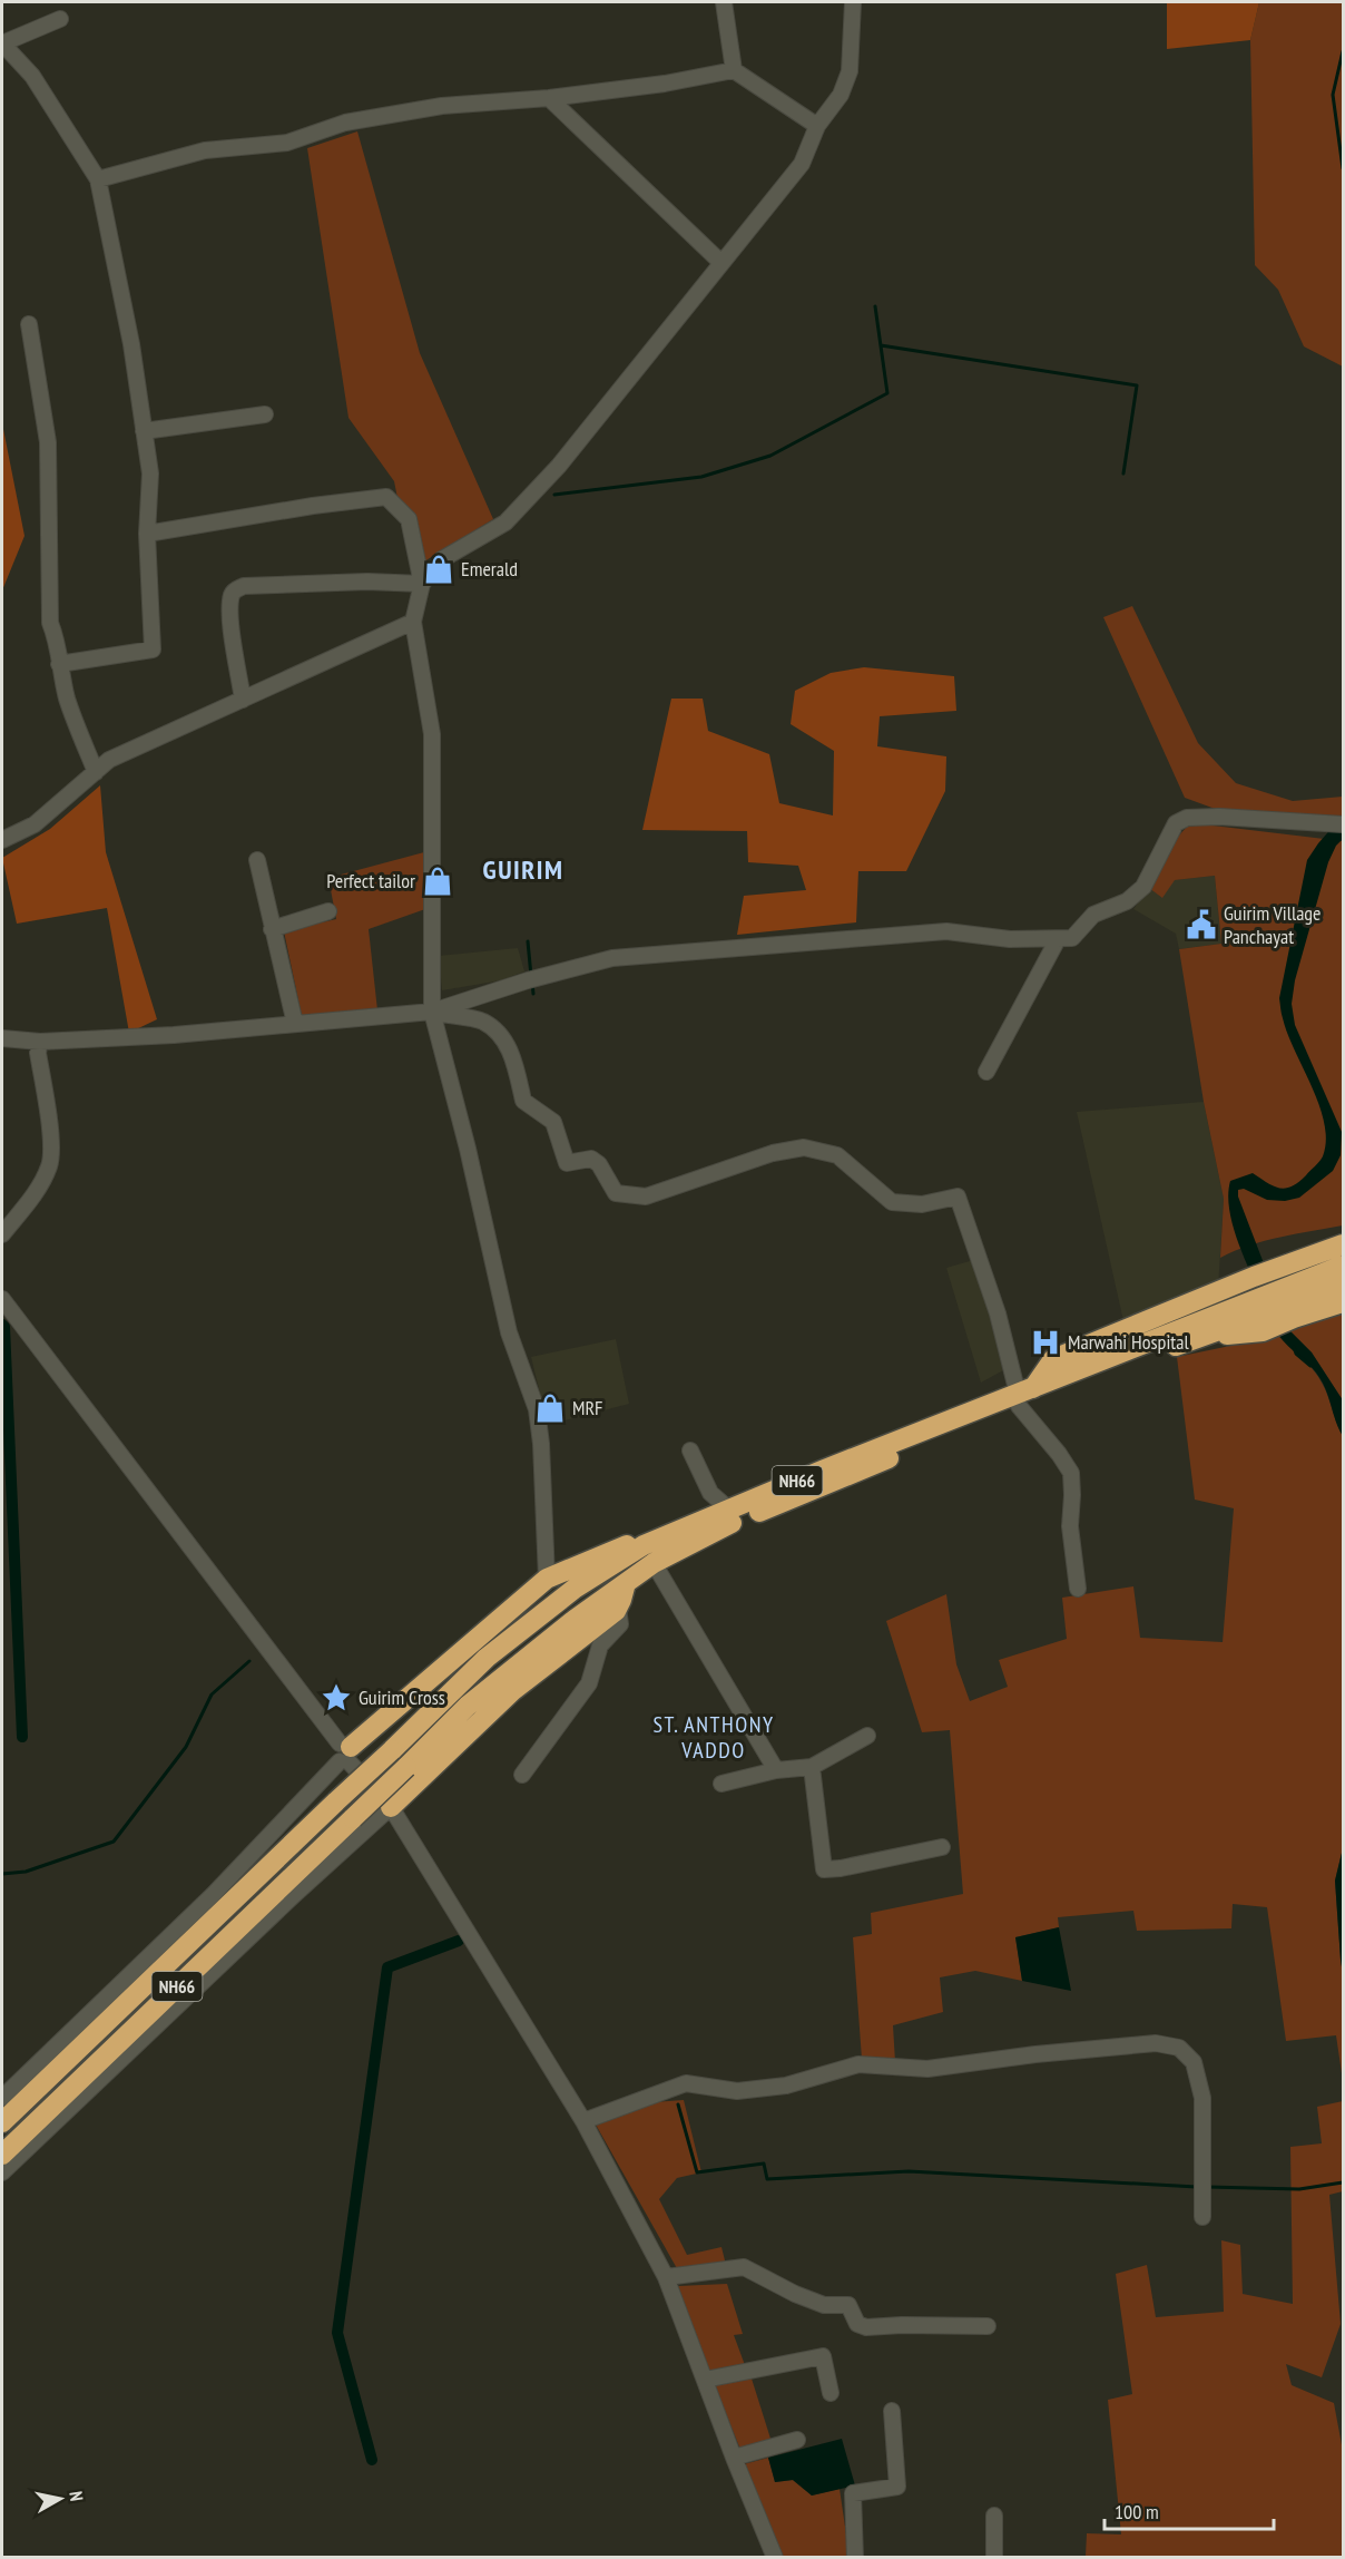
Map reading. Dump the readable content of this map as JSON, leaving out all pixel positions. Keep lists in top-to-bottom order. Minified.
{"streets":{"highway":["NH66"]},"districts":["GUIRIM","ST. ANTHONY VADDO"],"places":{"shop":["Emerald","Perfect tailor","MRF"],"public building":["Guirim Village Panchayat"],"hospital":["Marwahi Hospital"],"place":["Guirim Cross"]},"scale_bar":"100 m","north":"right"}
